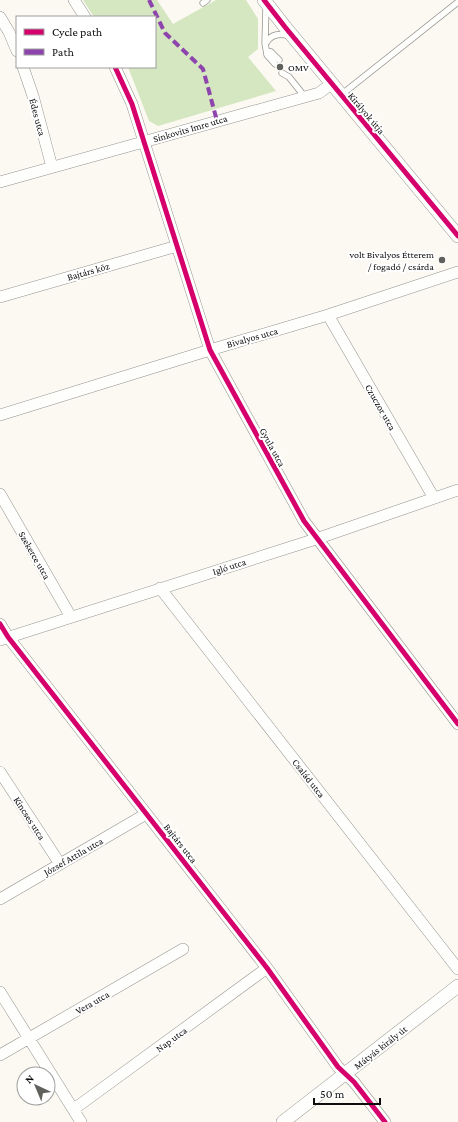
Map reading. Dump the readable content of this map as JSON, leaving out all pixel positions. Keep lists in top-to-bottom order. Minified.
{"streets":{"street":["Királyok útja","Édes utca","Sinkovits Imre utca","Bajtárs köz","Bivalyos utca","Czuczor utca","Gyula utca","Szekerce utca","Igló utca","Család utca","Kincses utca","Bajtárs utca","József Attila utca","Vera utca","Nap utca","Mátyás király út"]},"crossings":[["Királyok útja","Sinkovits Imre utca"],["Édes utca","Sinkovits Imre utca"],["Sinkovits Imre utca","Gyula utca"],["Bajtárs köz","Gyula utca"],["Bivalyos utca","Czuczor utca"],["Bivalyos utca","Gyula utca"],["Czuczor utca","Igló utca"],["Gyula utca","Igló utca"],["Szekerce utca","Igló utca"],["Igló utca","Család utca"],["Igló utca","Bajtárs utca"],["Kincses utca","József Attila utca"],["Bajtárs utca","József Attila utca"],["Bajtárs utca","Nap utca"],["Bajtárs utca","Mátyás király út"]],"places":["OMV","volt Bivalyos Étterem / fogadó / csárda"],"legend":["Cycle path","Path"],"scale_bar":"50 m","north":"top left"}
